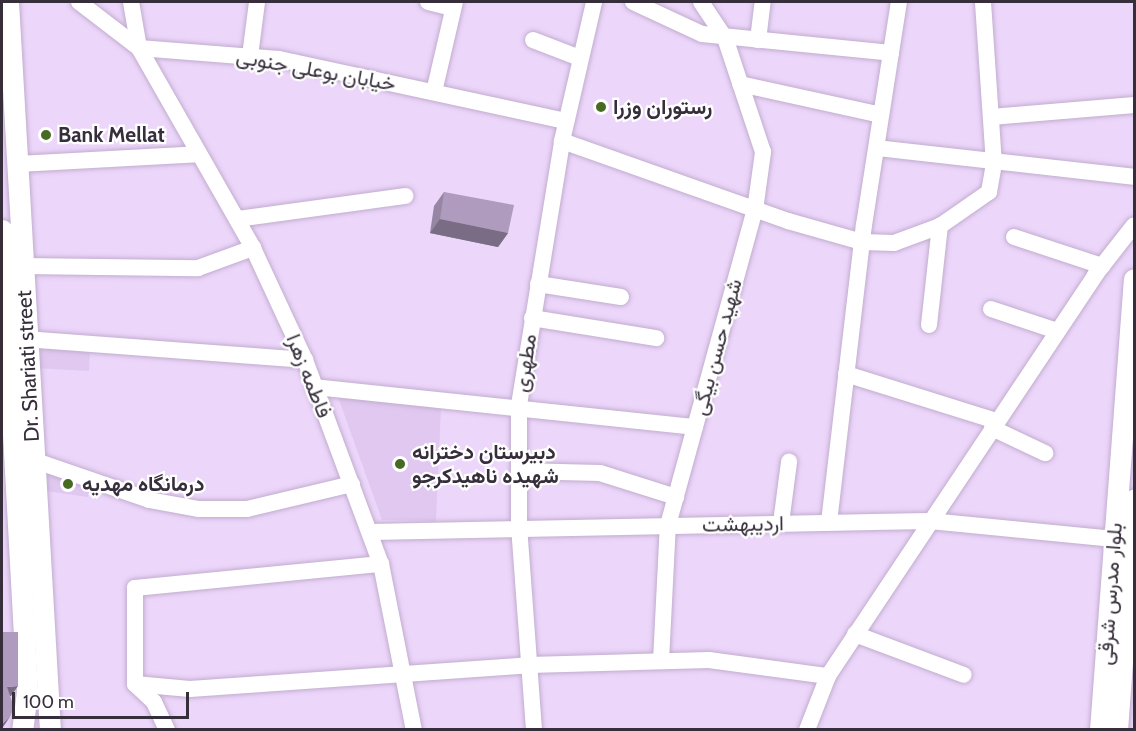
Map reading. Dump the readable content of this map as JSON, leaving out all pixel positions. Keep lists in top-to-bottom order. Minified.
{"streets":{"main road":["Dr. Shariati street","بلوار مدرس شرقی"],"street":["خیابان بوعلی جنوبی","شهید حسن بیگی","مطهری","فاطمه زهرا","اردیبهشت"]},"crossings":[["خیابان بوعلی جنوبی","مطهری"],["خیابان بوعلی جنوبی","فاطمه زهرا"],["شهید حسن بیگی","اردیبهشت"],["مطهری","اردیبهشت"],["فاطمه زهرا","اردیبهشت"],["اردیبهشت","بلوار مدرس شرقی"]],"places":["رستوران وزرا","Bank Mellat","دبیرستان دخترانه شهیده ناهیدکرجو","درمانگاه مهدیه"],"scale_bar":"100 m"}
